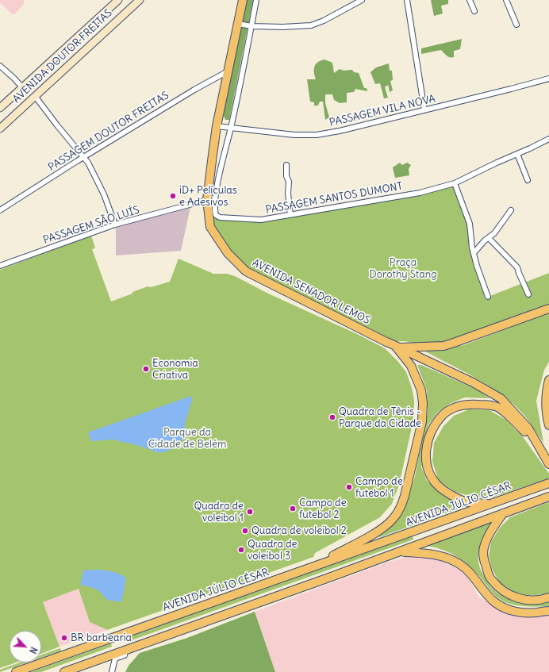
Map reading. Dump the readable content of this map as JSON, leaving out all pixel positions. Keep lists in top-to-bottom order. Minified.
{"streets":{"main road":["AVENIDA DOUTOR FREITAS","AVENIDA SENADOR LEMOS","AVENIDA JÚLIO CÉSAR"],"street":["PASSAGEM VILA NOVA","PASSAGEM DOUTOR FREITAS","PASSAGEM SANTOS DUMONT","PASSAGEM SÃO LUÍS"]},"crossings":[["PASSAGEM VILA NOVA","PASSAGEM SANTOS DUMONT"],["PASSAGEM VILA NOVA","AVENIDA SENADOR LEMOS"],["PASSAGEM DOUTOR FREITAS","AVENIDA SENADOR LEMOS"],["PASSAGEM SÃO LUÍS","AVENIDA SENADOR LEMOS"]],"parks":["Praça Dorothy Stang","Parque da Cidade de Belém"],"places":["iD+ Películas e Adesivos","Economia Criativa","Quadra de Tênis - Parque da Cidade","Campo de futebol 1","Campo de futebol 2","Quadra de voleibol 1","Quadra de voleibol 2","Quadra de voleibol 3","BR barbearia"],"north":"bottom right"}
